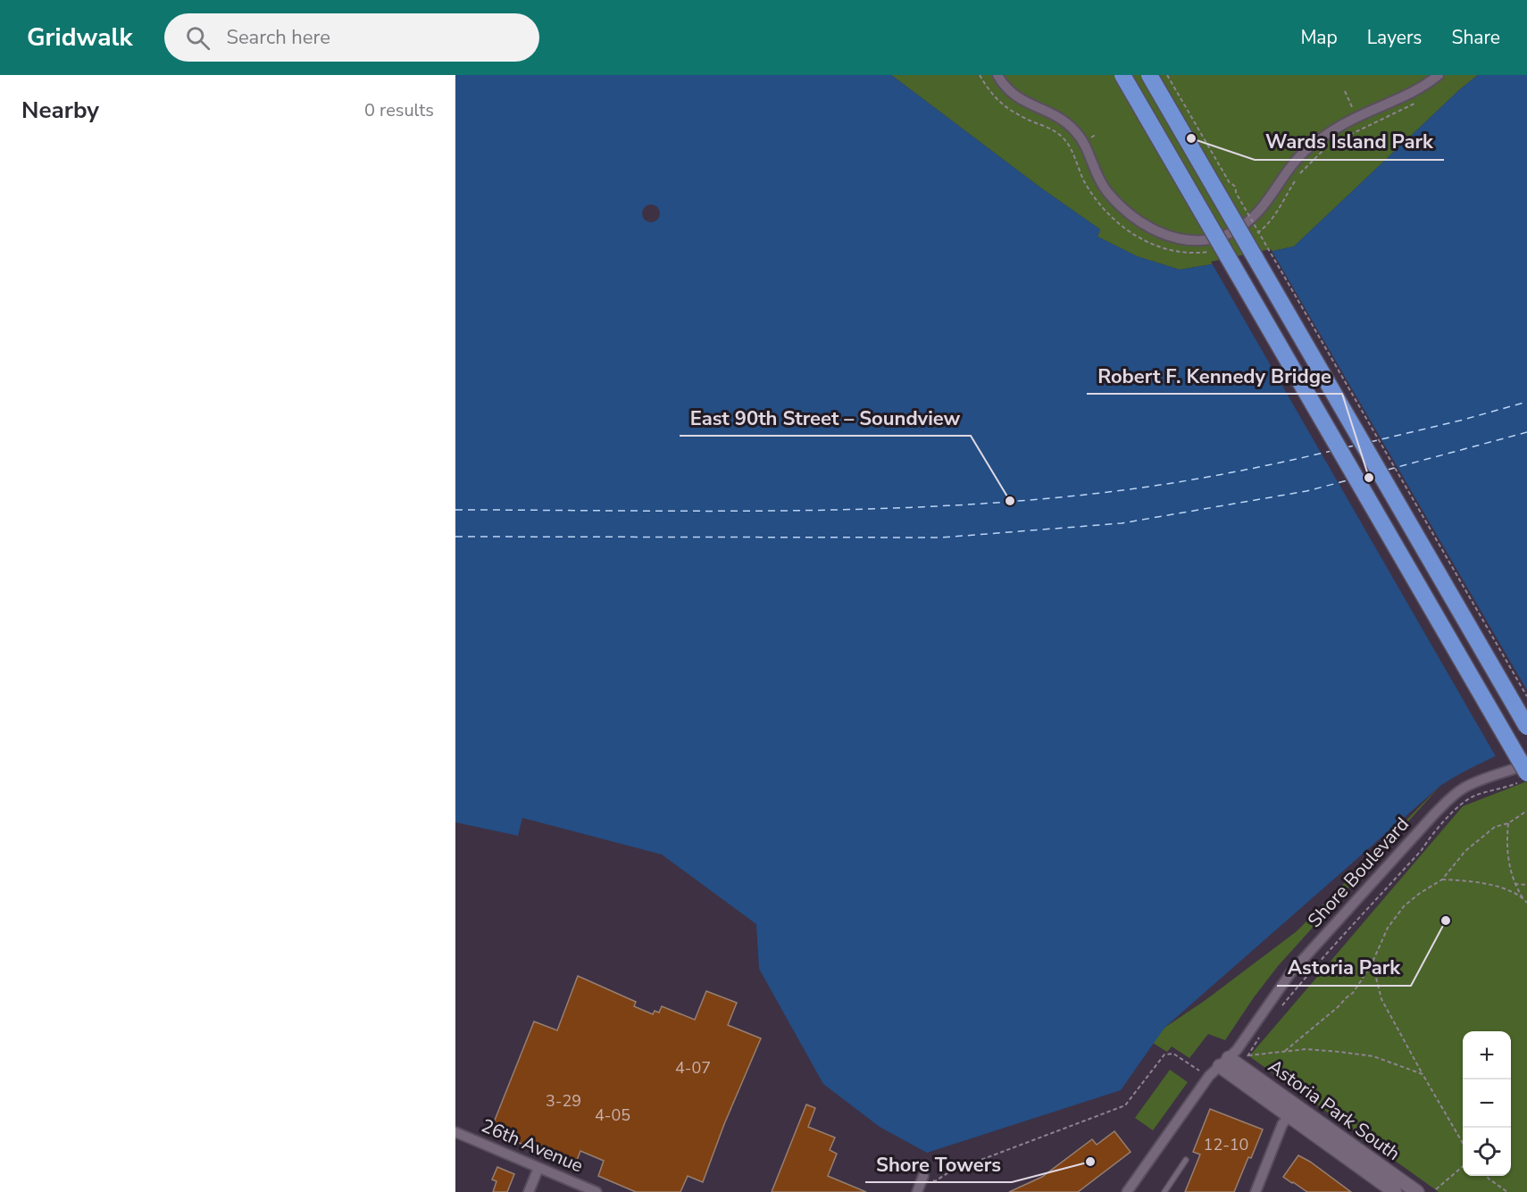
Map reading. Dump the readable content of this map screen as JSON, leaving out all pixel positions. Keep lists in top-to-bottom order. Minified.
{"streets":{"street":["Shore Boulevard","Astoria Park South","26th Avenue"]},"crossings":[["Shore Boulevard","Astoria Park South"]],"places":["Wards Island Park","Robert F. Kennedy Bridge","East 90th Street – Soundview","Astoria Park","Shore Towers"],"house_numbers":["4-07","3-29","4-05","12-10"],"page":{"header":"Gridwalk","search":"Search here","nav":["Map","Layers","Share"],"heading":["Nearby","0 results"],"map_buttons":["+","−"]}}
